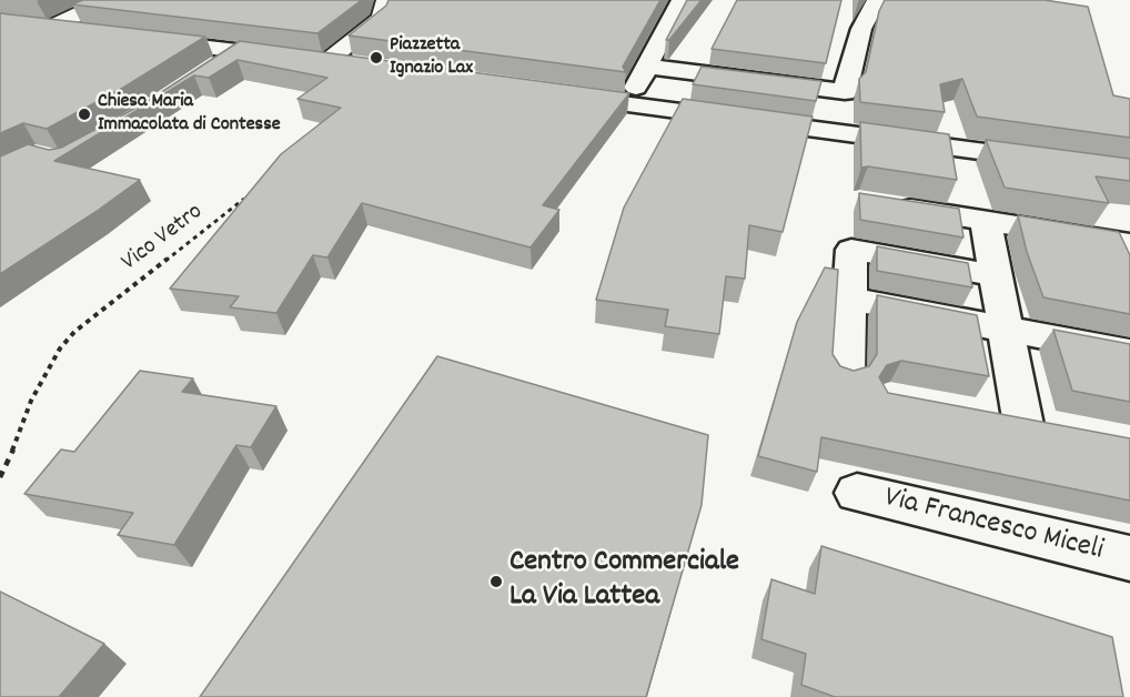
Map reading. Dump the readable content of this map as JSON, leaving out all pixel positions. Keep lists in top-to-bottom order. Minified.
{"streets":{"street":["Via Francesco Miceli"],"path":["Vico Vetro"]},"places":["Piazzetta Ignazio Lax","Chiesa Maria Immacolata di Contesse","Centro Commerciale La Via Lattea"]}
